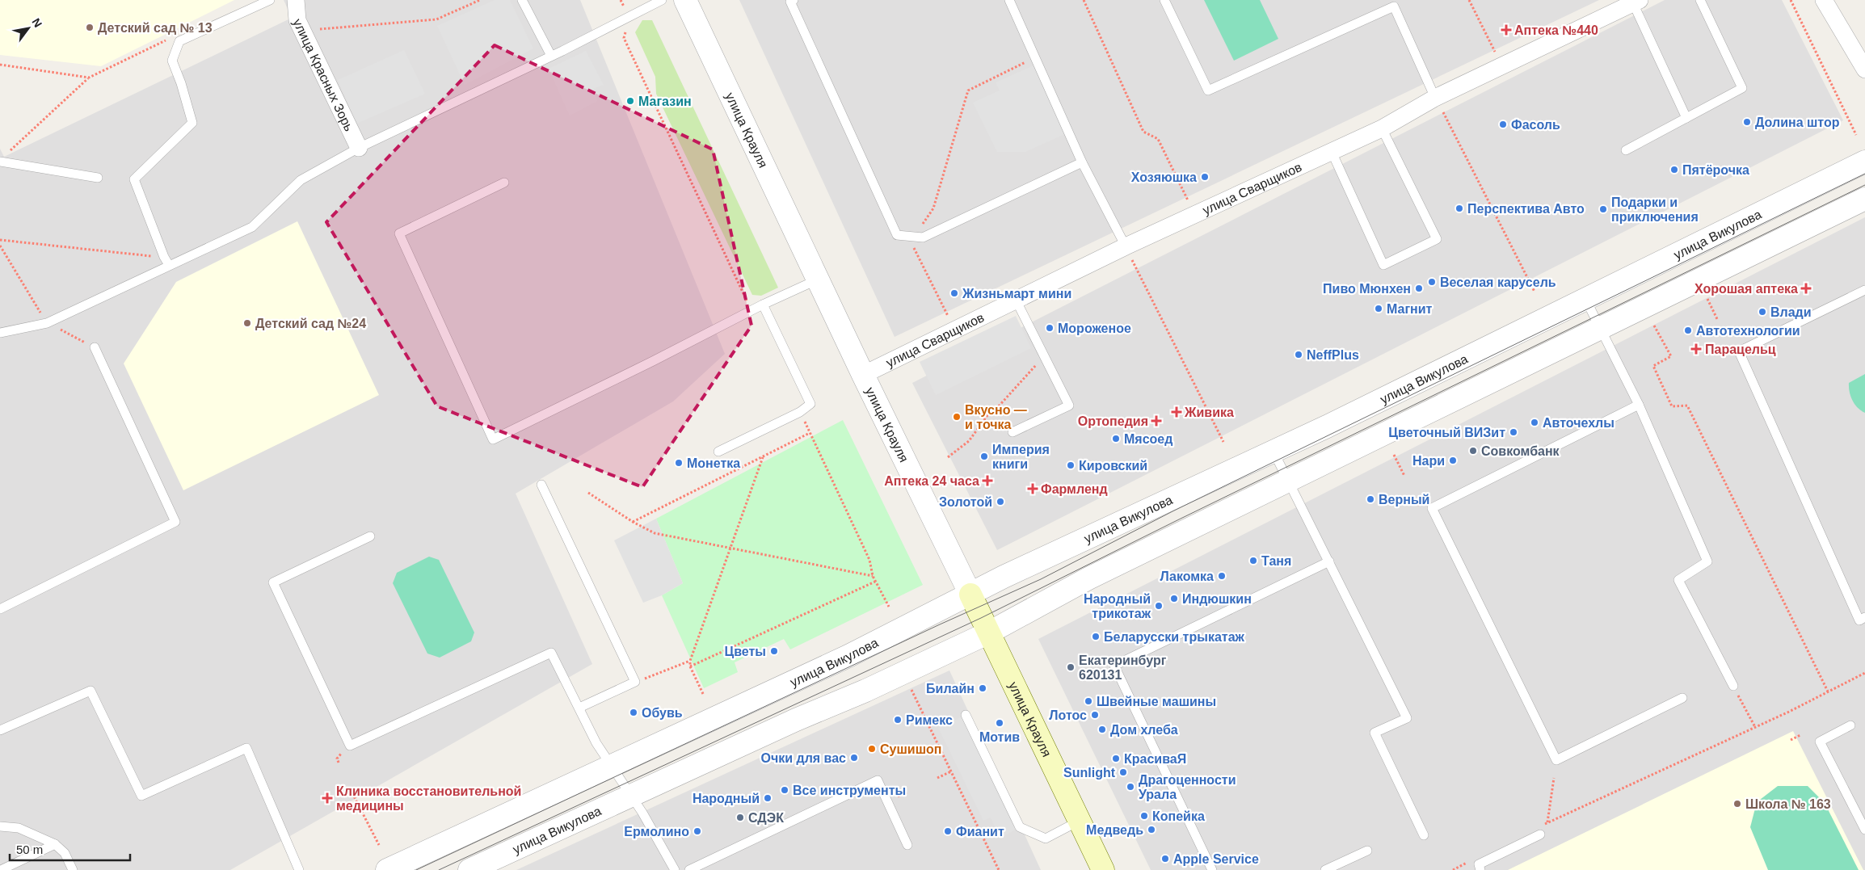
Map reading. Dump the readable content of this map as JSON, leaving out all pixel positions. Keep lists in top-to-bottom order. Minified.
{"streets":{"main road":["улица Крауля"],"street":["улица Красных Зорь","улица Сварщиков","улица Викулова"]},"crossings":[["улица Крауля","улица Сварщиков"],["улица Крауля","улица Викулова"]],"places":{"other":["Детский сад № 13","Магазин","Долина штор","Фасоль","Пятёрочка","Хозяюшка","Перспектива Авто","Подарки и приключения","Веселая карусель","Пиво Мюнхен","Жизньмарт мини","Магнит","Влади","Детский сад №24","Мороженое","Автотехнологии","NeffPlus","Вкусно — и точка","Авточехлы","Цветочный ВИЗит","Мясоед","Совкомбанк","Империя книги","Нари","Монетка","Кировский","Верный","Золотой","Таня","Лакомка","Индюшкин","Народный трикотаж","Беларусски трыкатаж","Цветы","Екатеринбург 620131","Билайн","Швейные машины","Обувь","Лотос","Римекс","Мотив","Дом хлеба","Сушишоп","Очки для вас","КрасиваЯ","Sunlight","Драгоценности Урала","Все инструменты","Народный","Школа № 163","Копейка","СДЭК","Медведь","Ермолино","Фианит","Apple Service"],"health":["Аптека №440","Хорошая аптека","Парацельц","Живика","Ортопедия","Аптека 24 часа","Фармленд","Клиника восстановительной медицины"]},"scale_bar":"50 m","north":"top right"}
